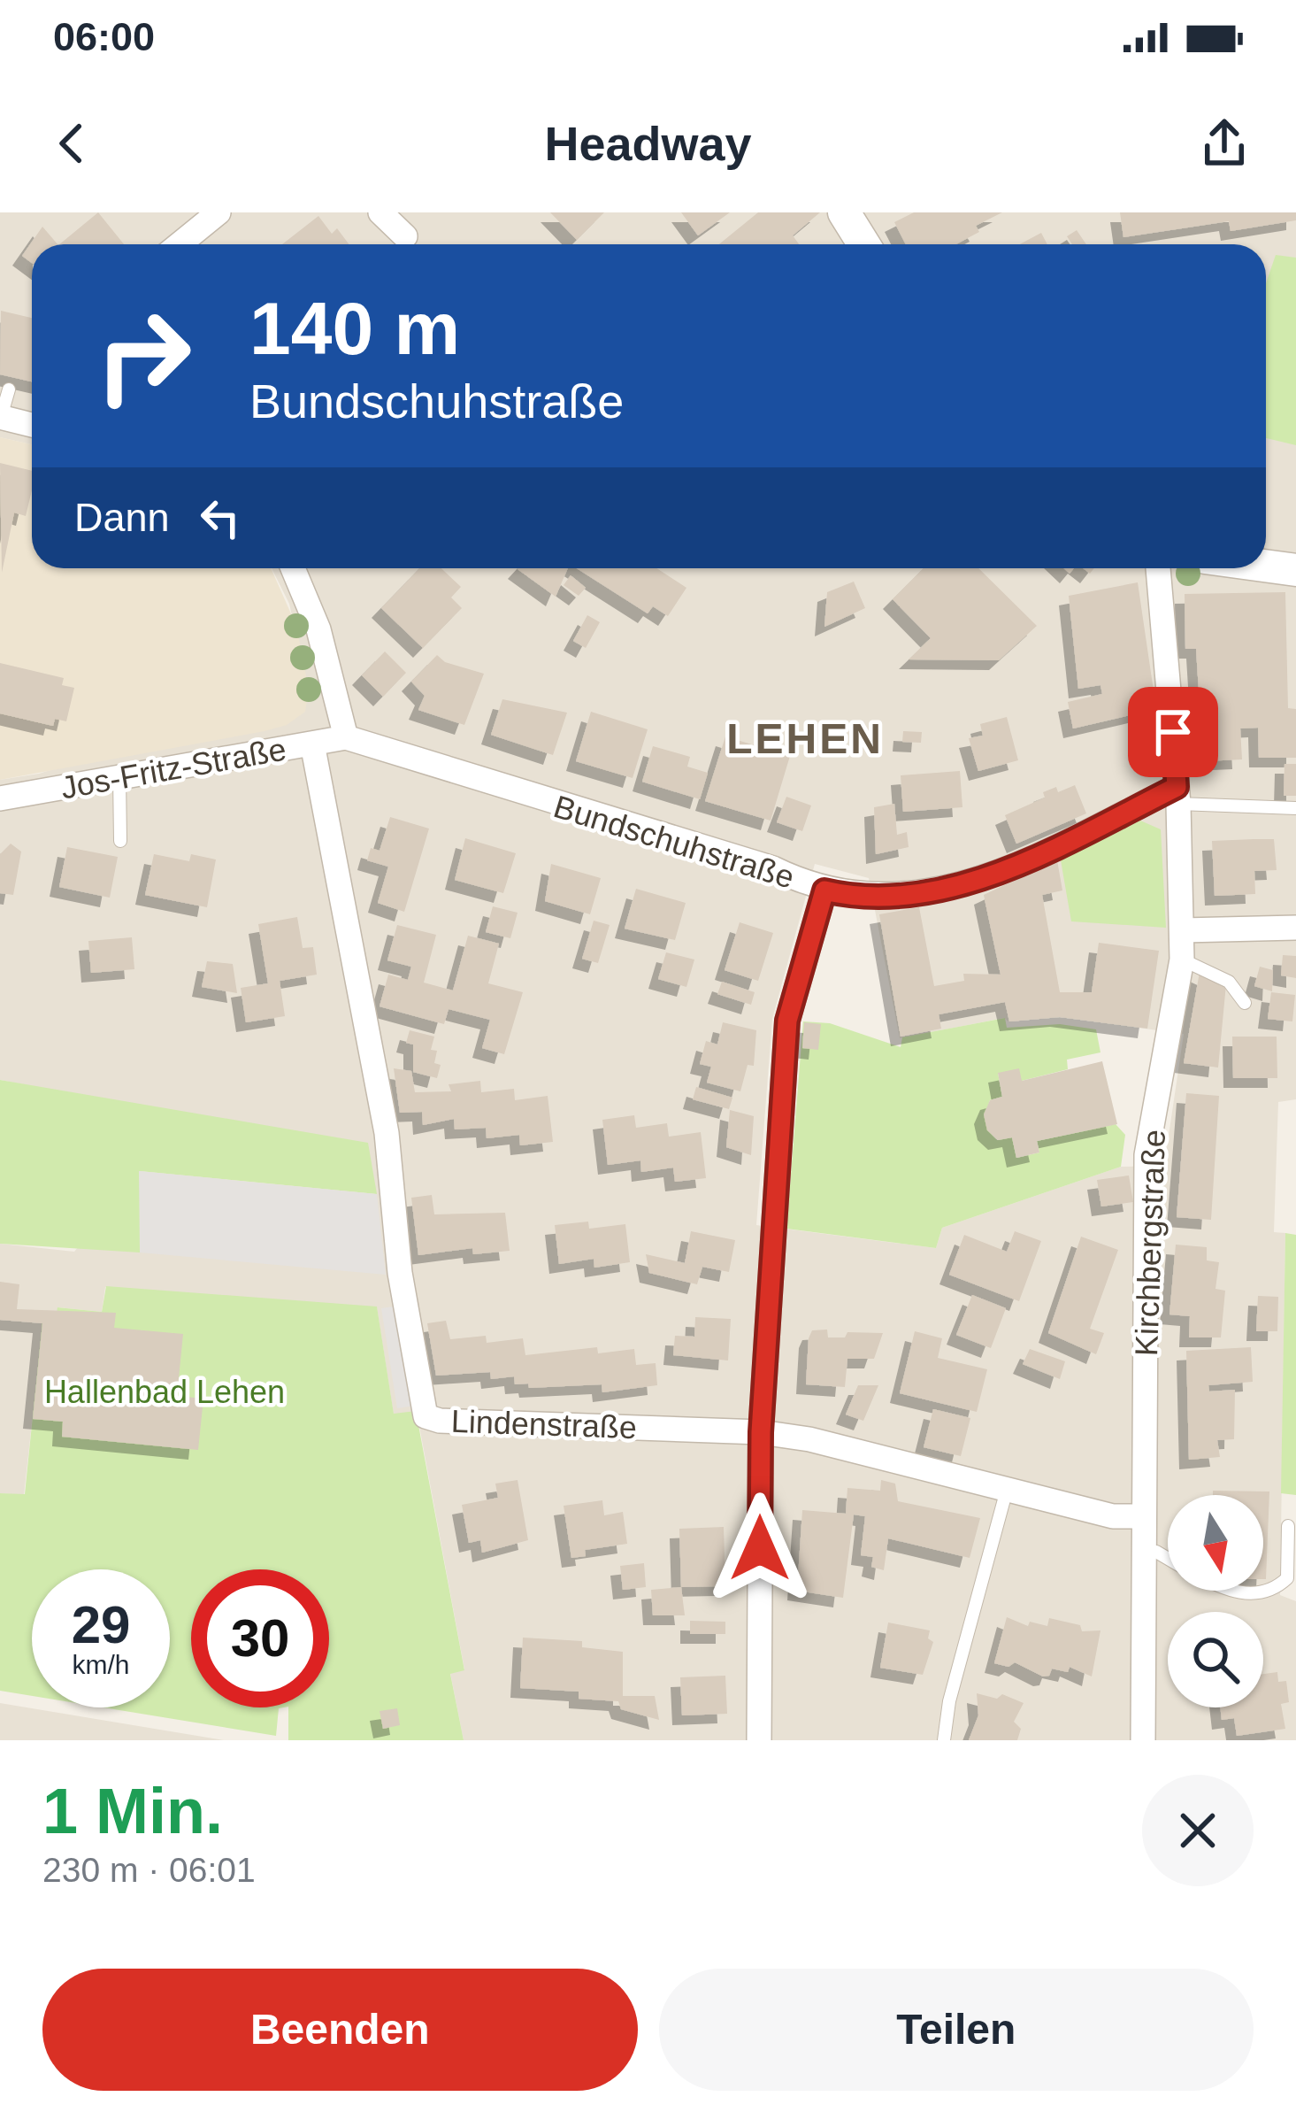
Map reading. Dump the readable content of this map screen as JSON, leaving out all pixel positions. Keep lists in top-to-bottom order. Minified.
{"streets":{"street":["Jos-Fritz-Straße","Bundschuhstraße","Kirchbergstraße","Lindenstraße"]},"crossings":[["Jos-Fritz-Straße","Bundschuhstraße"],["Jos-Fritz-Straße","Lindenstraße"],["Bundschuhstraße","Kirchbergstraße"],["Kirchbergstraße","Lindenstraße"]],"districts":["LEHEN"],"parks":["Hallenbad Lehen"],"north":"bottom","page":{"status":"06:00","header":"Headway","turn":["140 m","Bundschuhstraße"],"then":"Dann","speed":"29 km/h","limit":"30","heading":["1 Min.","230 m · 06:01"],"buttons":["Beenden","Teilen"]}}
